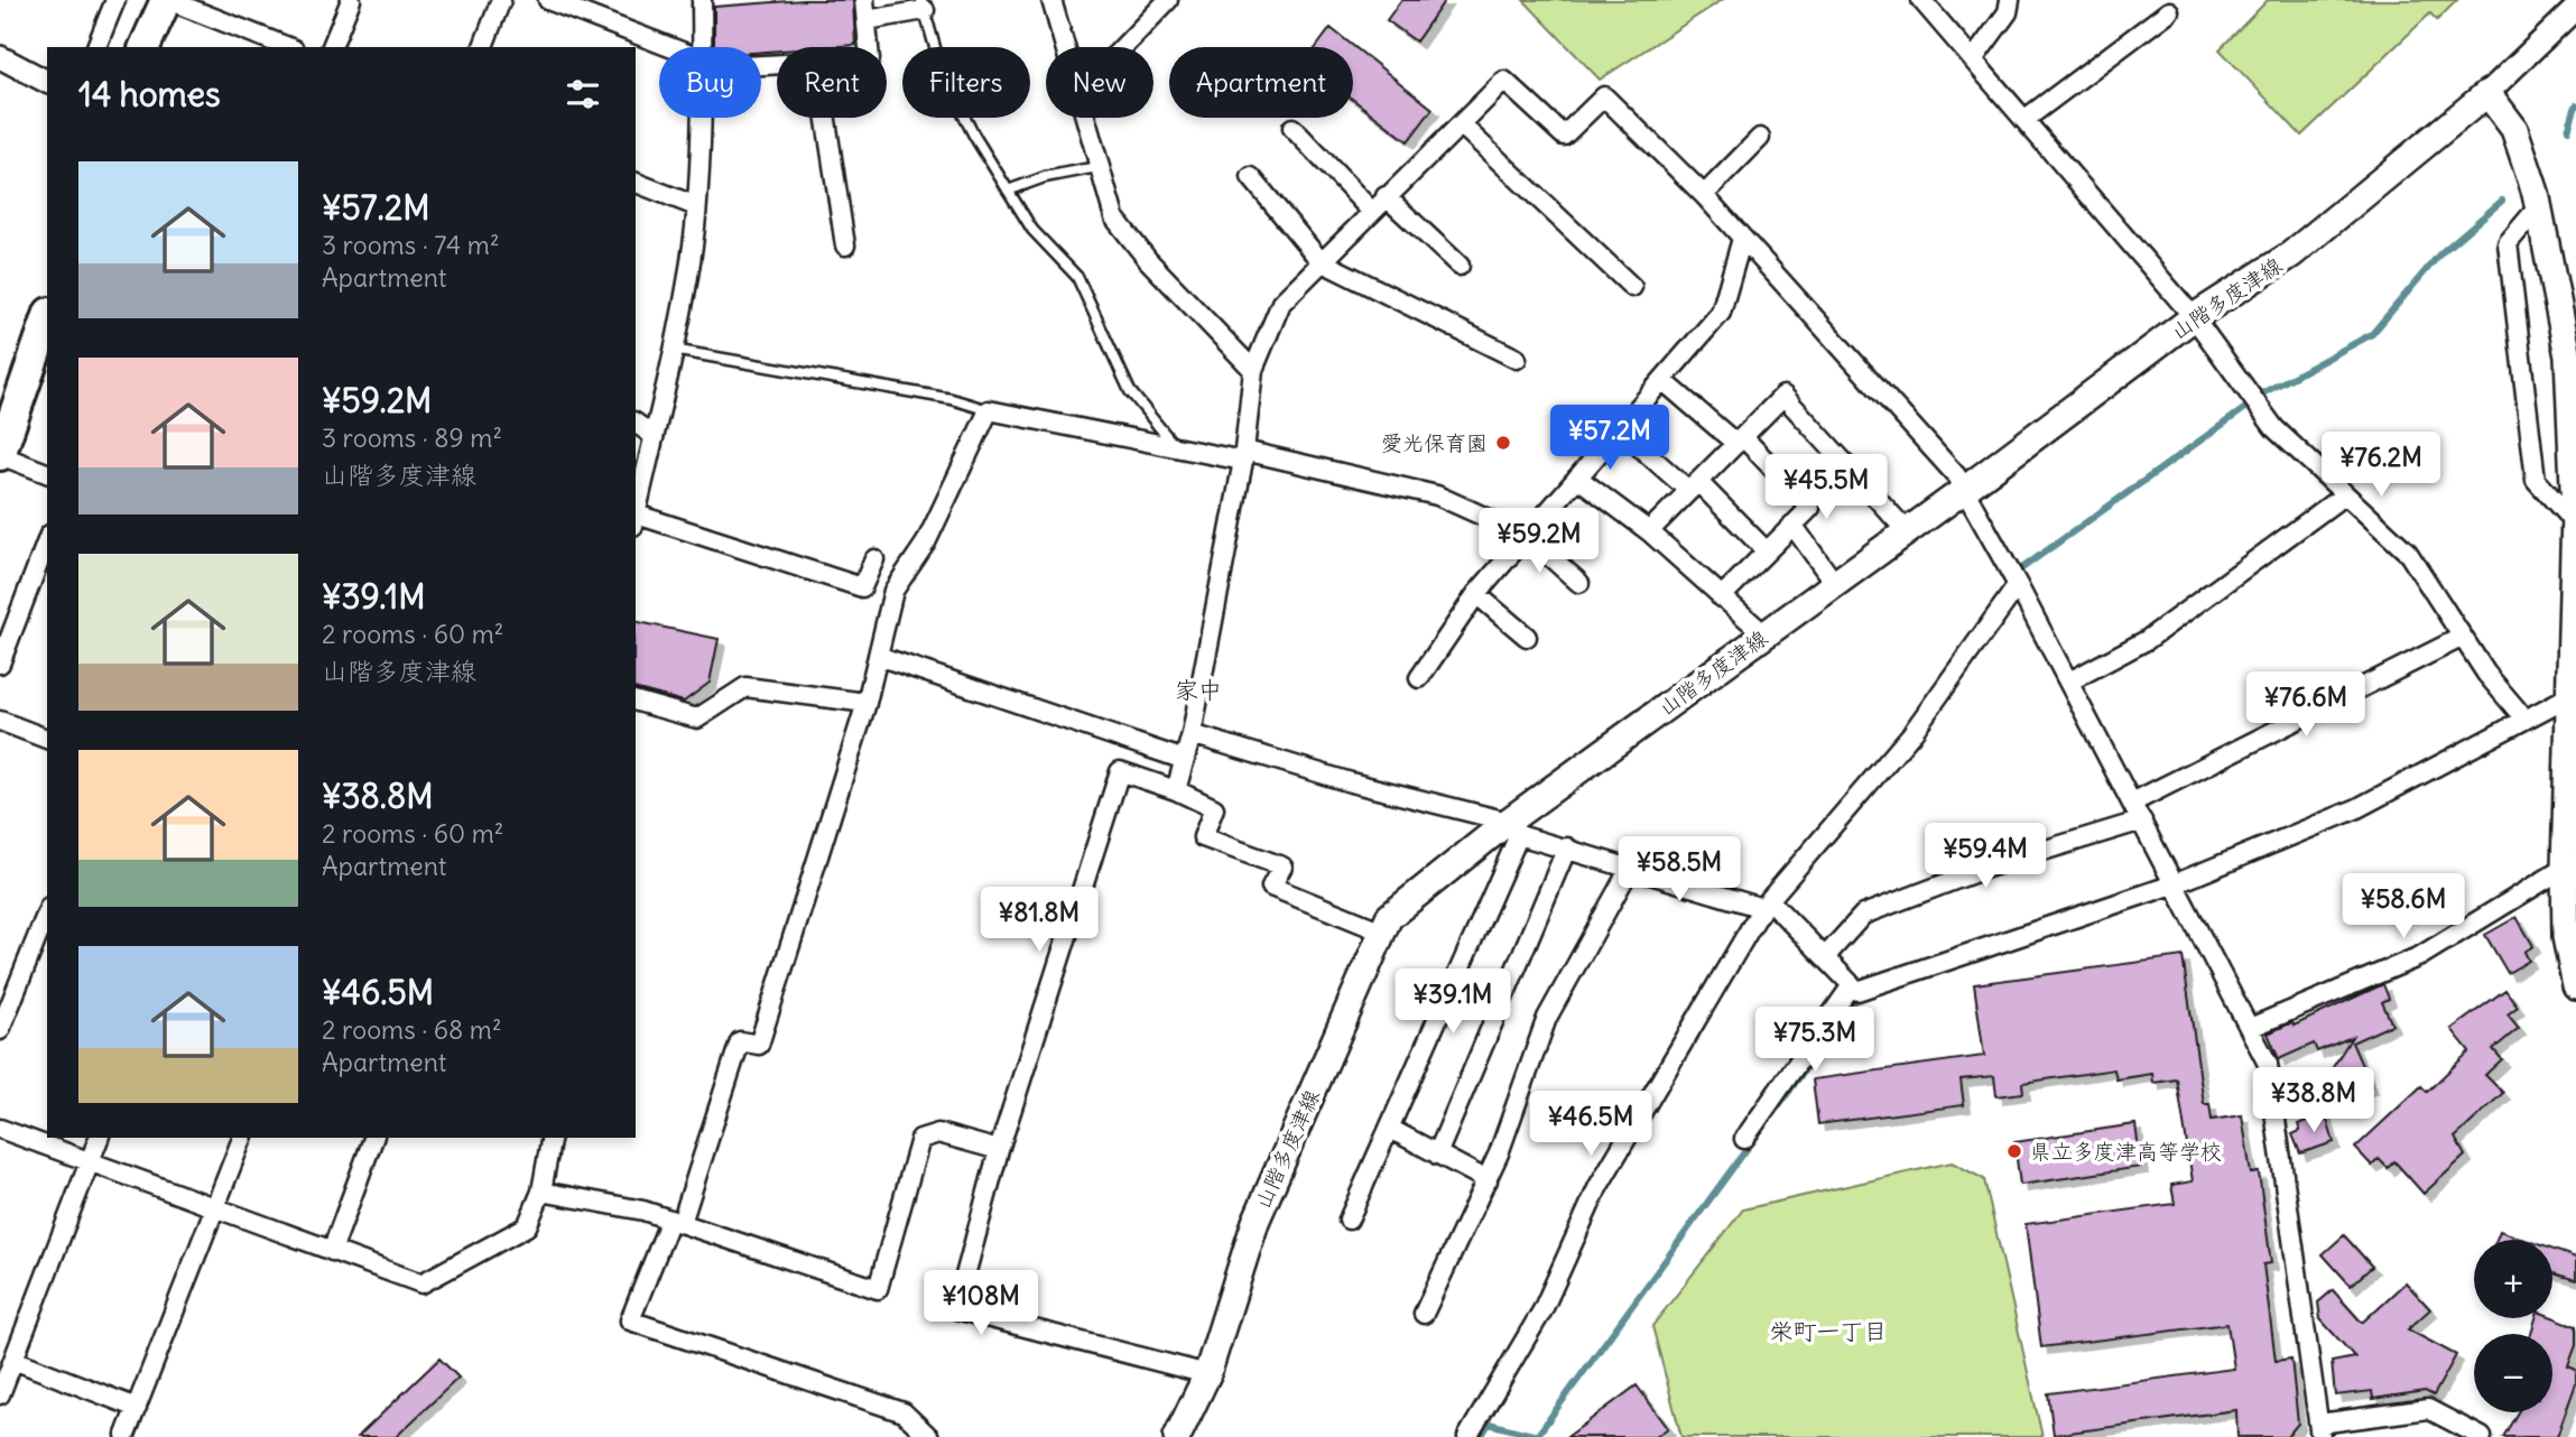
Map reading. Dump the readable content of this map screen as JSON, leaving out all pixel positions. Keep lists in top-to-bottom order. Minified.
{"streets":{"main road":["山階多度津線"]},"districts":["家中","栄町一丁目"],"places":["愛光保育園","県立多度津高等学校"],"page":{"chip":["Buy","Rent","Filters","New","Apartment"],"heading":"14 homes","list":[{"name":"¥57.2M","note":"3 rooms · 74 m² · Apartment"},{"name":"¥59.2M","note":"3 rooms · 89 m² · 山階多度津線"},{"name":"¥39.1M","note":"2 rooms · 60 m² · 山階多度津線"},{"name":"¥38.8M","note":"2 rooms · 60 m² · Apartment"},{"name":"¥46.5M","note":"2 rooms · 68 m² · Apartment"}],"price":["¥57.2M","¥76.2M","¥45.5M","¥59.2M","¥76.6M","¥59.4M","¥58.5M","¥58.6M","¥81.8M","¥39.1M","¥75.3M","¥38.8M","¥46.5M","¥108M"],"map_buttons":["+","−"]}}
